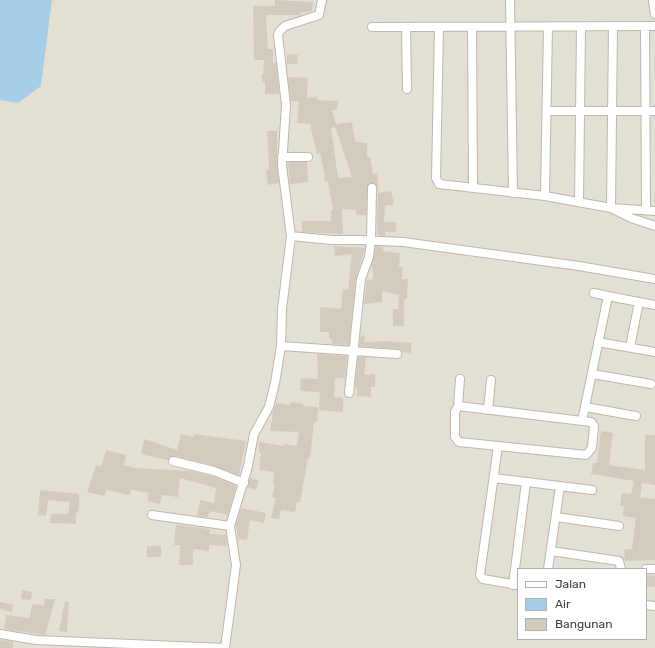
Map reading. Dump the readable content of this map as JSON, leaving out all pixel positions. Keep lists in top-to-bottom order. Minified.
{"legend":["Jalan","Air","Bangunan"]}
